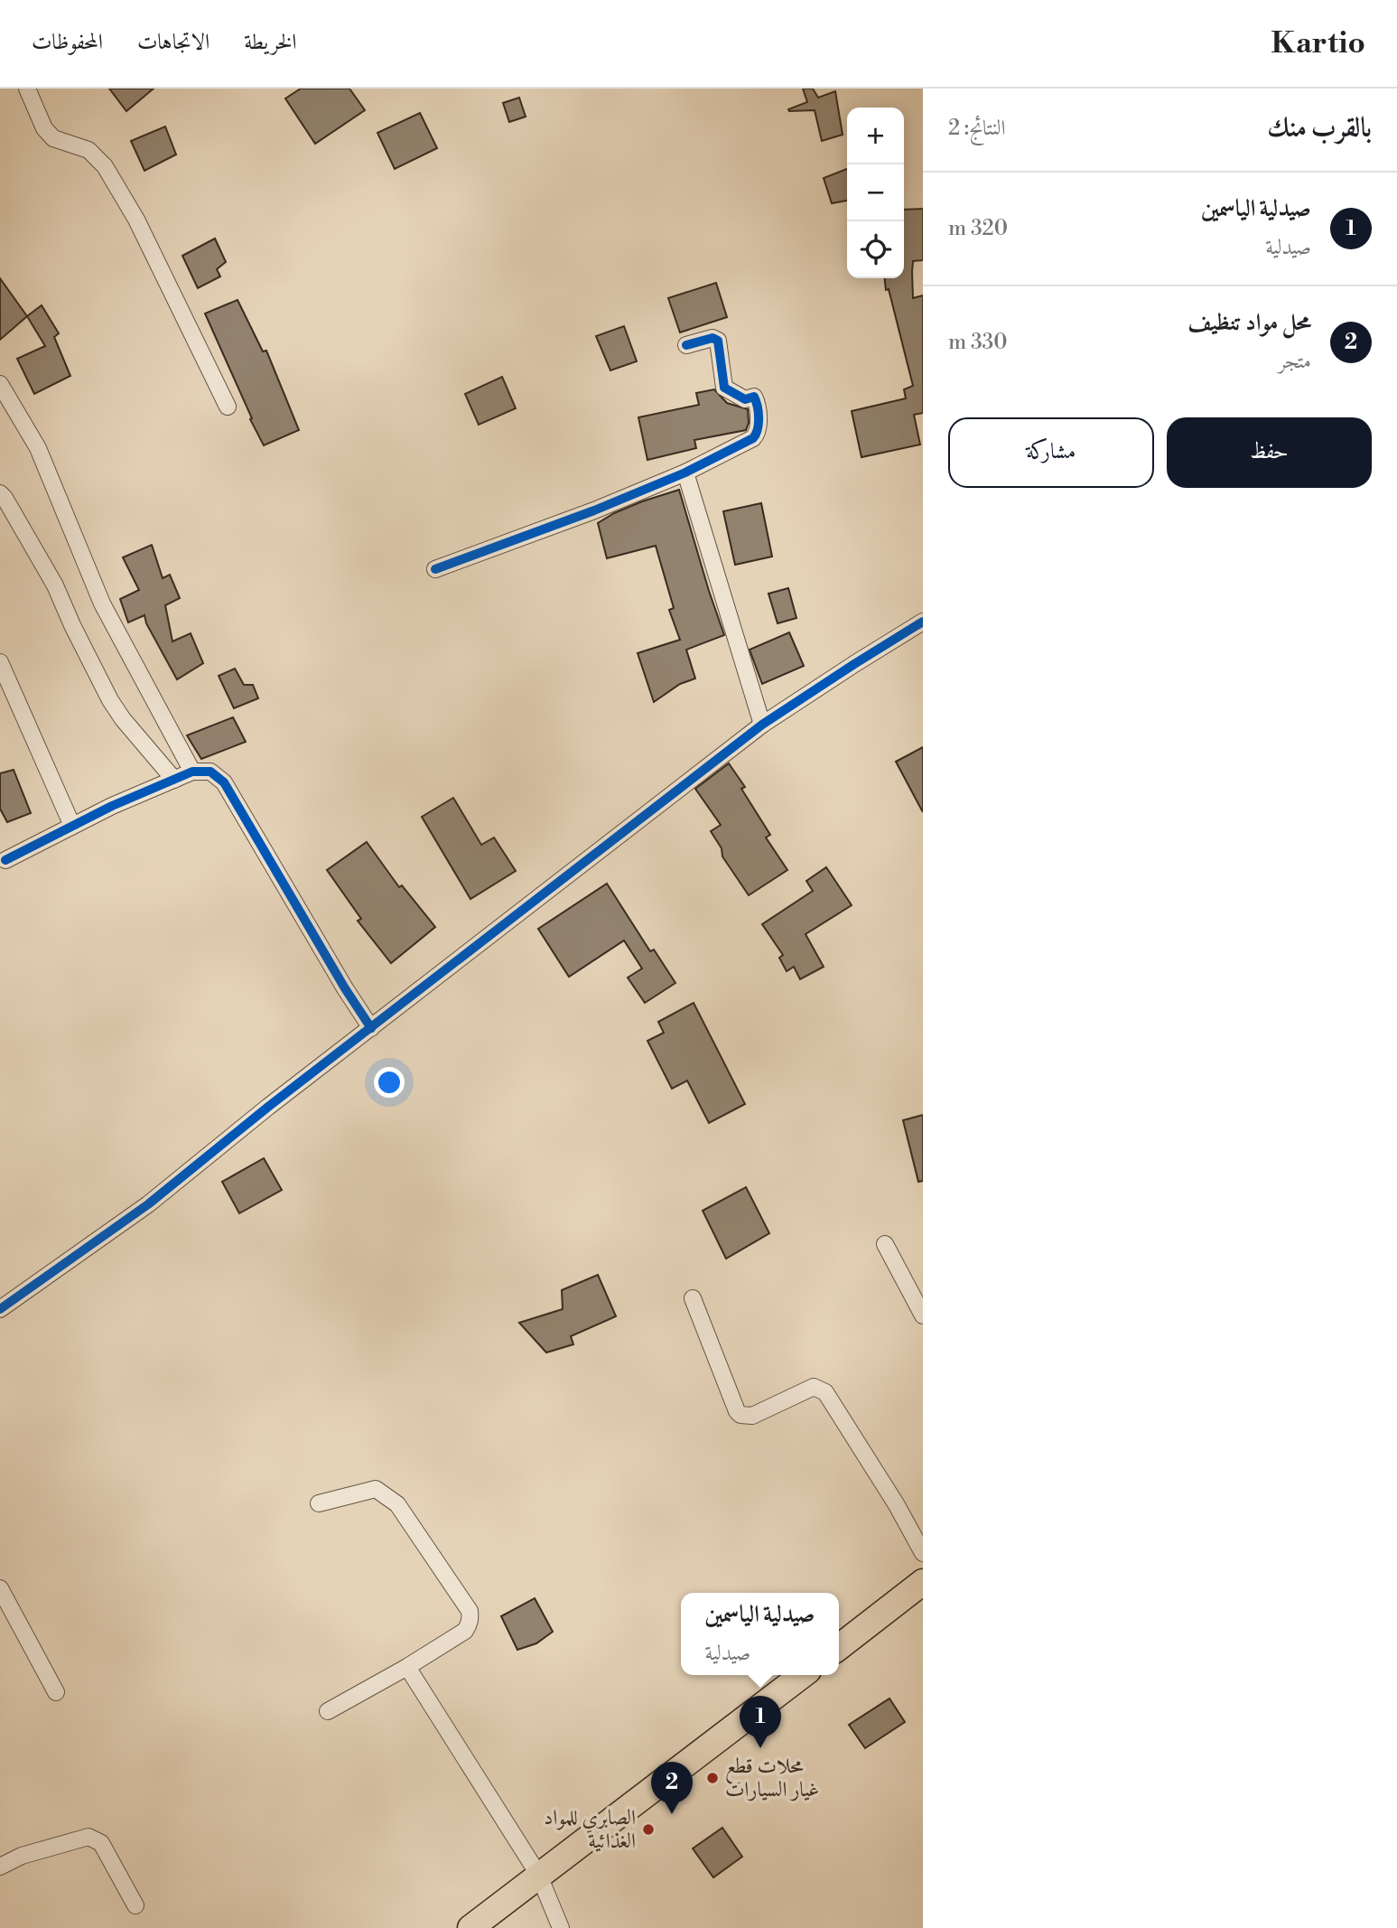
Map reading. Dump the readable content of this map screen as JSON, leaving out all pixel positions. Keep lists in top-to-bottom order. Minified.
{"places":["محلات قطع غيار السيارات","الصابري للمواد الغذائية"],"page":{"header":"Kartio","nav":["الخريطة","الاتجاهات","المحفوظات"],"heading":["بالقرب منك","النتائج: 2"],"map_buttons":["+","−"],"list":[{"mark":"1","name":"صيدلية الياسمين","note":"صيدلية","value":"320 m"},{"mark":"2","name":"محل مواد تنظيف","note":"متجر","value":"330 m"}],"buttons":["حفظ","مشاركة"],"popup":["صيدلية الياسمين","صيدلية"],"pins":["1","2"]}}
